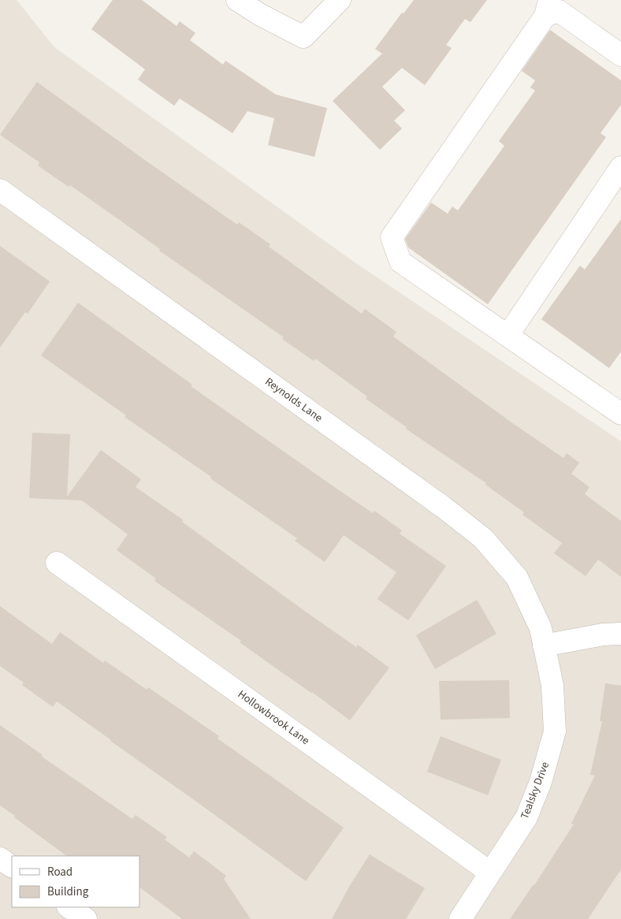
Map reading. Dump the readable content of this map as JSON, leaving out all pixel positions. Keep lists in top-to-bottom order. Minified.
{"streets":{"street":["Reynolds Lane","Hollowbrook Lane","Tealsky Drive"]},"crossings":[["Reynolds Lane","Tealsky Drive"],["Hollowbrook Lane","Tealsky Drive"]],"legend":["Road","Building"]}
